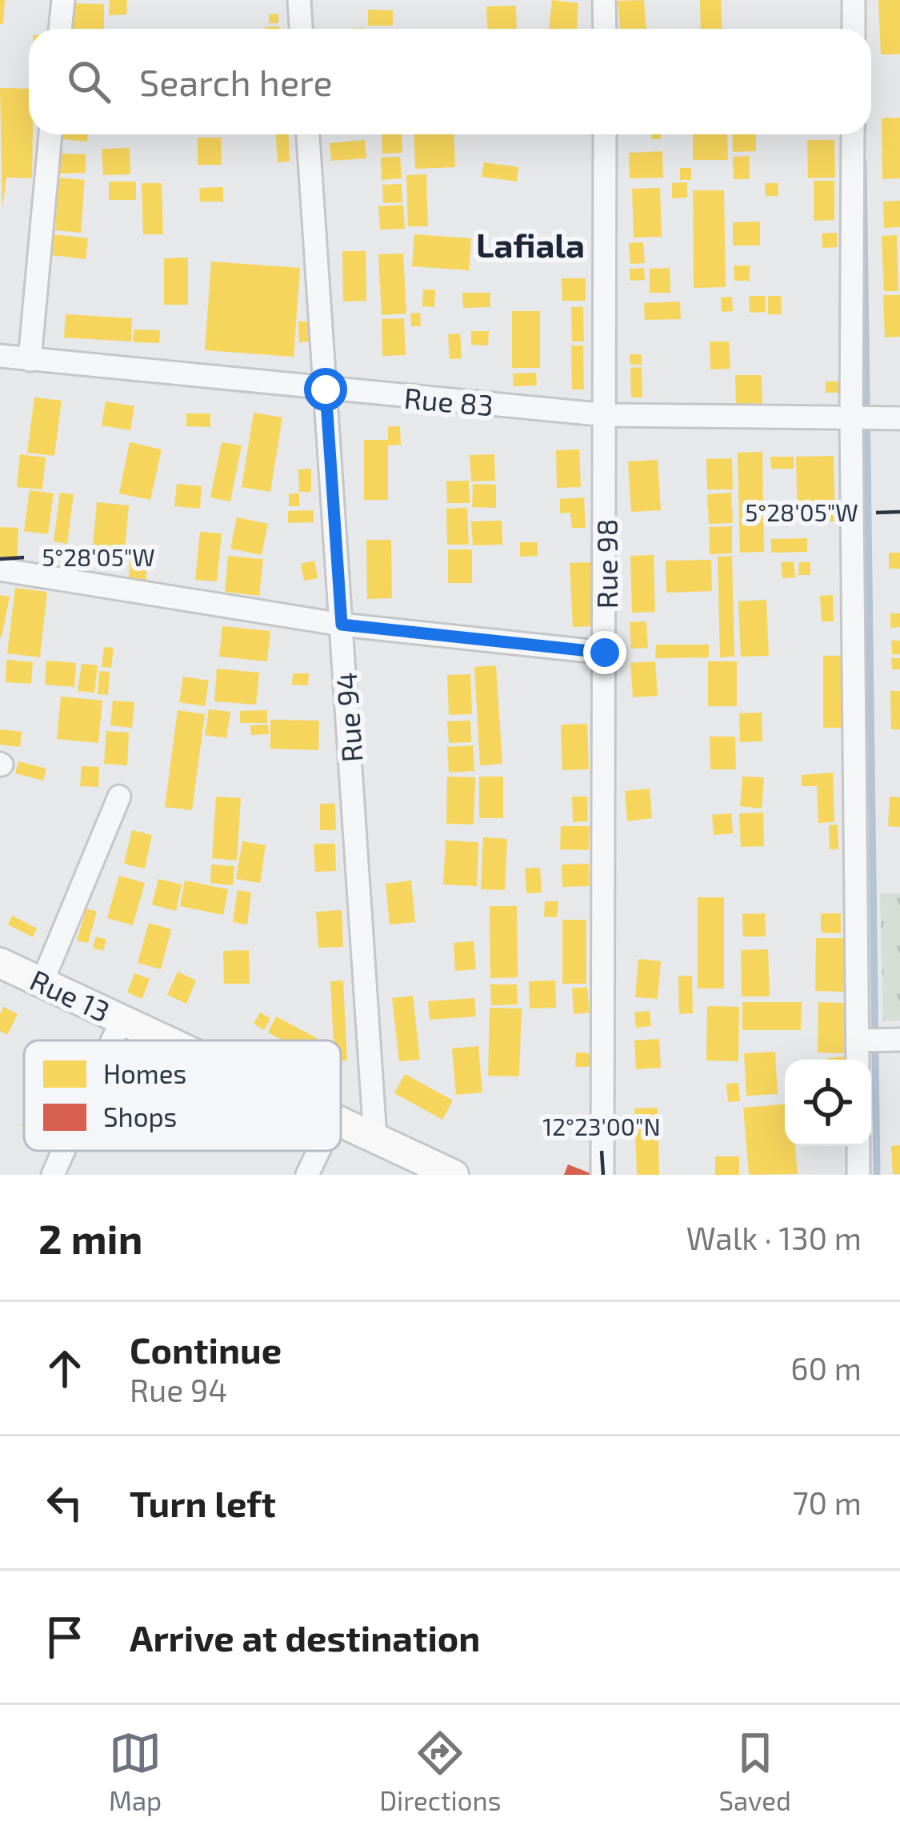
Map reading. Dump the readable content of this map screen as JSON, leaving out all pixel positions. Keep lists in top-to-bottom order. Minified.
{"streets":{"street":["Rue 83","Rue 98","Rue 94","Rue 13"]},"crossings":[["Rue 83","Rue 98"],["Rue 83","Rue 94"],["Rue 94","Rue 13"]],"districts":["Lafiala"],"legend":["Homes","Shops"],"page":{"search":"Search here","heading":["2 min","Walk · 130 m"],"list":[["Continue","Rue 94","60 m"],["Turn left","70 m"],"Arrive at destination"],"nav":["Map","Directions","Saved"]},"coordinates":["5°28'05\"W","12°23'00\"N"]}
